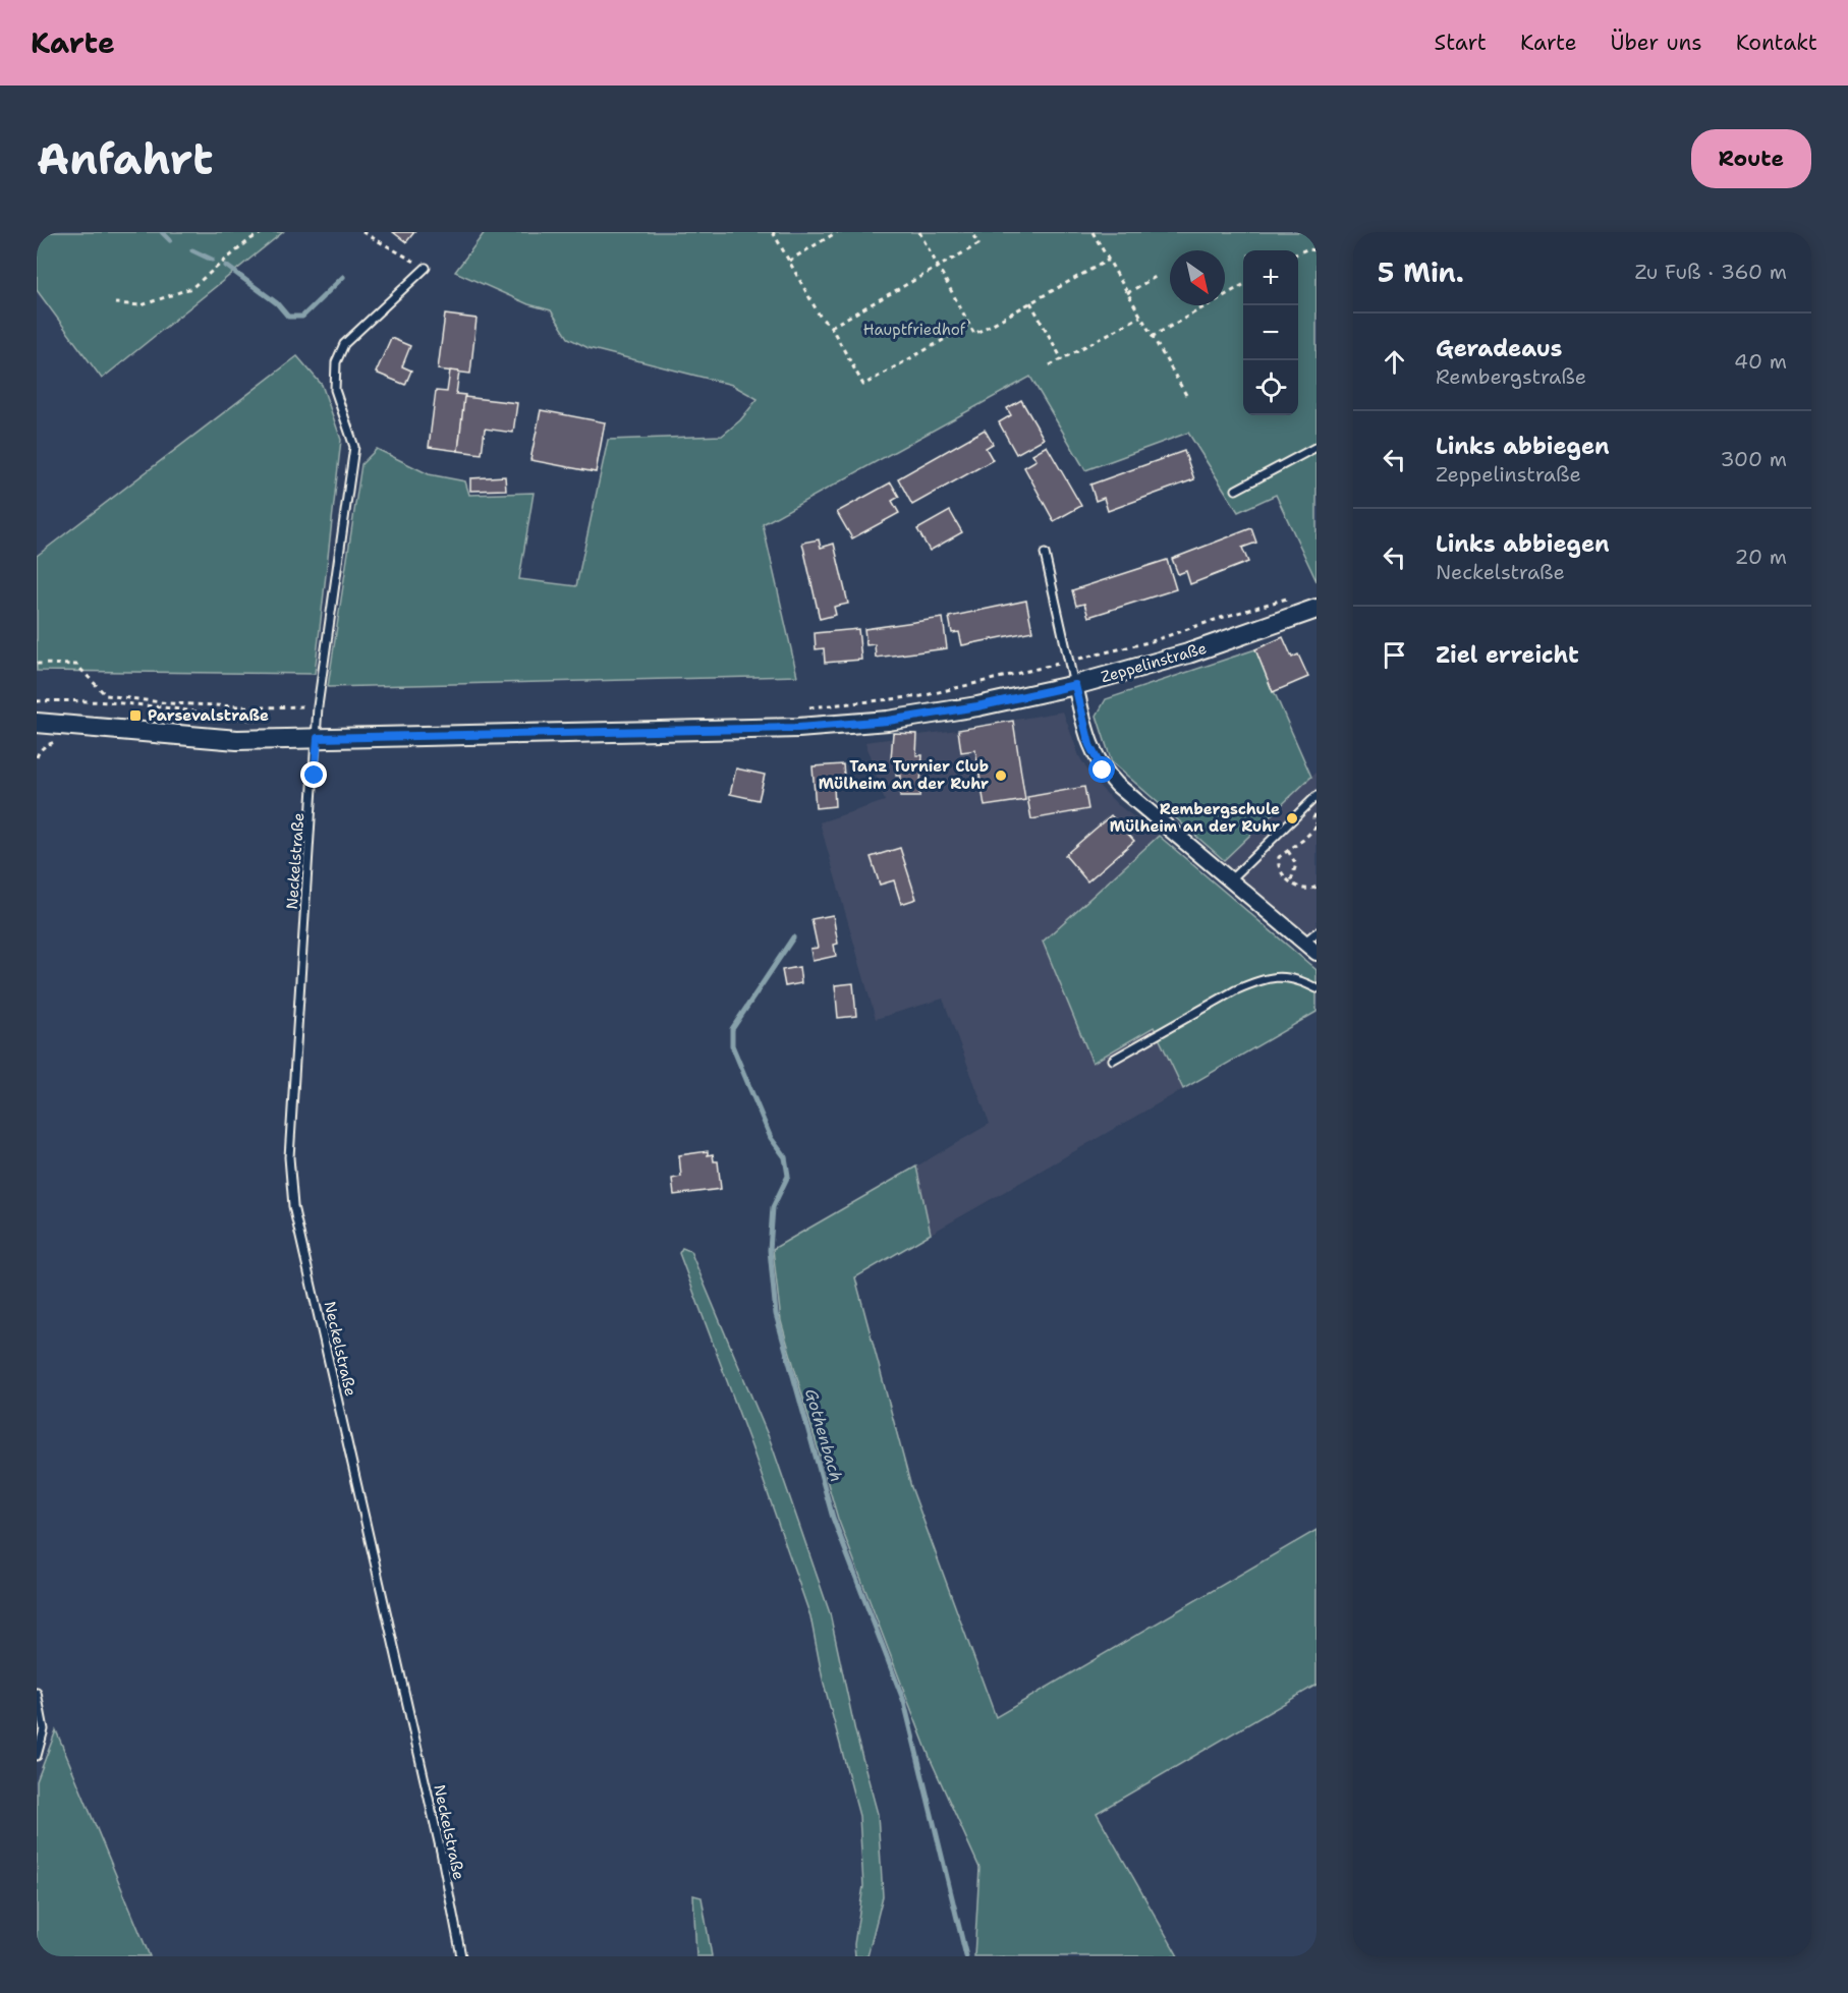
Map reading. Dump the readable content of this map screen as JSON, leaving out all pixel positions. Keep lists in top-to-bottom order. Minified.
{"streets":{"main road":["Zeppelinstraße"],"lane":["Neckelstraße"]},"crossings":[["Zeppelinstraße","Neckelstraße"]],"water":["Gothenbach"],"parks":["Hauptfriedhof"],"places":{"transit":["Parsevalstraße"],"other":["Tanz Turnier Club Mülheim an der Ruhr","Rembergschule Mülheim an der Ruhr"]},"north":"bottom right","page":{"header":"Karte","nav":["Start","Karte","Über uns","Kontakt"],"buttons":"Route","title":"Anfahrt","heading":["5 Min.","Zu Fuß · 360 m"],"map_buttons":["+","−"],"list":[["Geradeaus","Rembergstraße","40 m"],["Links abbiegen","Zeppelinstraße","300 m"],["Links abbiegen","Neckelstraße","20 m"],"Ziel erreicht"]}}
